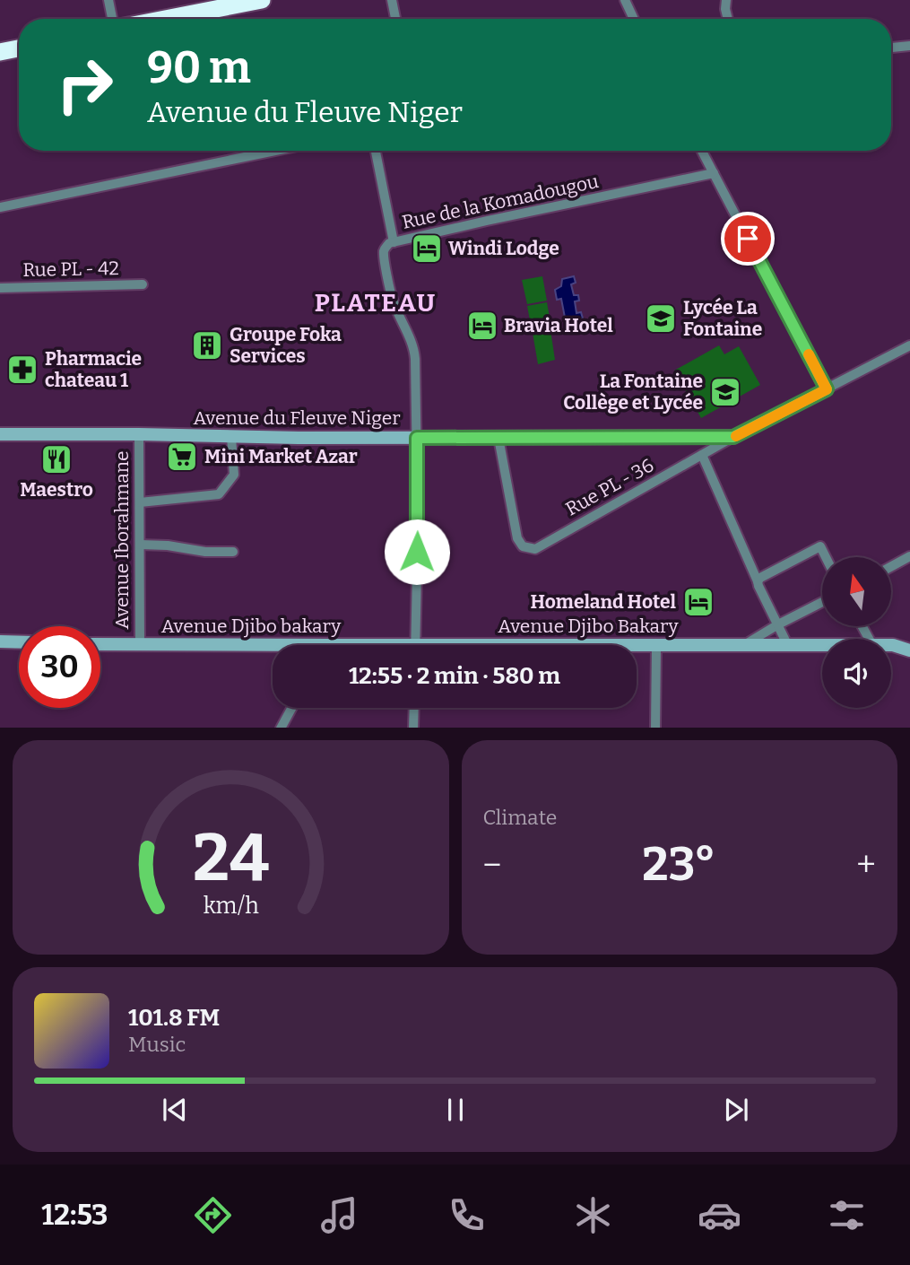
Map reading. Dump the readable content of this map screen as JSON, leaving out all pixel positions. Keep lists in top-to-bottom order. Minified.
{"streets":{"street":["Rue de la Komadougou","Rue PL - 42","Avenue du Fleuve Niger","Rue PL - 36","Avenue Iborahmane","Avenue Djibo bakary","Avenue Djibo Bakary"]},"crossings":[["Avenue du Fleuve Niger","Rue PL - 36"],["Avenue du Fleuve Niger","Avenue Iborahmane"],["Avenue Iborahmane","Avenue Djibo bakary"]],"districts":["PLATEAU"],"places":{"hotel":["Windi Lodge","Bravia Hotel","Homeland Hotel"],"school or university":["Lycée La Fontaine","La Fontaine Collège et Lycée"],"building":["Groupe Foka Services"],"pharmacy":["Pharmacie chateau 1"],"supermarket":["Mini Market Azar"],"restaurant":["Maestro"]},"north":"top","page":{"turn":["90 m","Avenue du Fleuve Niger"],"limit":"30","trip":"12:55 · 2 min · 580 m","tile":"Climate","heat":["−","23°","+"],"song":["101.8 FM","Music"],"tabs":"12:53","gauge":["24","km/h"]}}
